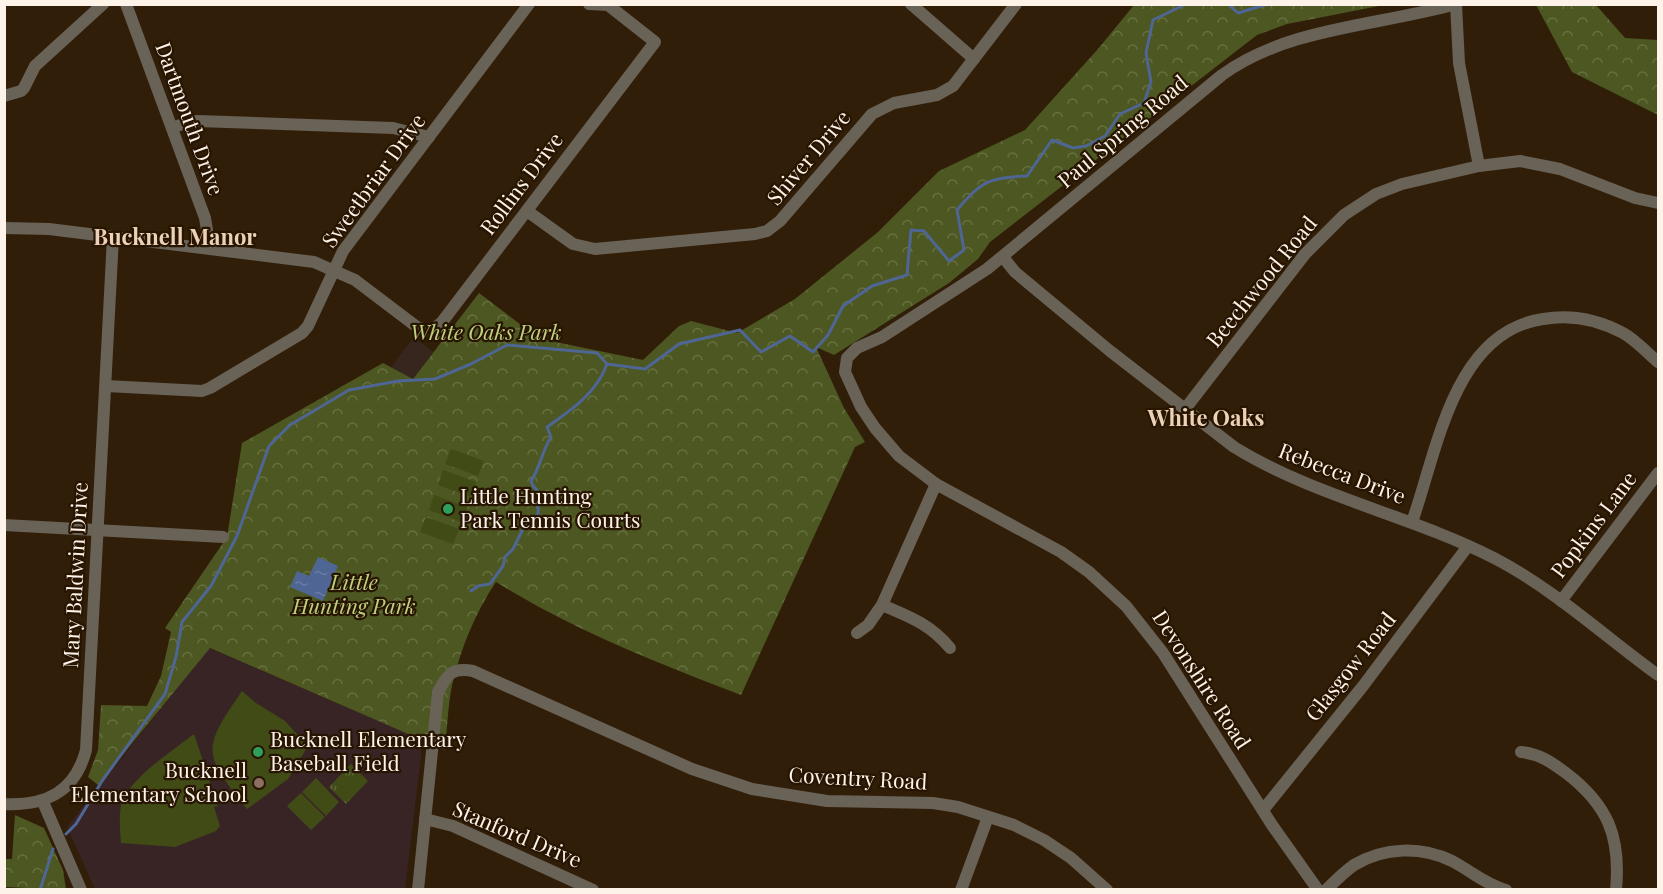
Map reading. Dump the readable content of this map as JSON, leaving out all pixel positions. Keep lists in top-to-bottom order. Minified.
{"streets":{"street":["Dartmouth Drive","Paul Spring Road","Shiver Drive","Sweetbriar Drive","Rollins Drive","Beechwood Road","Rebecca Drive","Popkins Lane","Mary Baldwin Drive","Glasgow Road","Devonshire Road","Coventry Road","Stanford Drive"]},"crossings":[["Dartmouth Drive","Rollins Drive"],["Paul Spring Road","Rebecca Drive"],["Paul Spring Road","Devonshire Road"],["Shiver Drive","Rollins Drive"],["Sweetbriar Drive","Rollins Drive"],["Sweetbriar Drive","Mary Baldwin Drive"],["Rollins Drive","Mary Baldwin Drive"],["Beechwood Road","Rebecca Drive"],["Rebecca Drive","Popkins Lane"],["Rebecca Drive","Glasgow Road"],["Glasgow Road","Devonshire Road"],["Coventry Road","Stanford Drive"]],"districts":["Bucknell Manor","White Oaks"],"parks":["White Oaks Park","Little Hunting Park"],"places":["Little Hunting Park Tennis Courts","Bucknell Elementary Baseball Field","Bucknell Elementary School"]}
